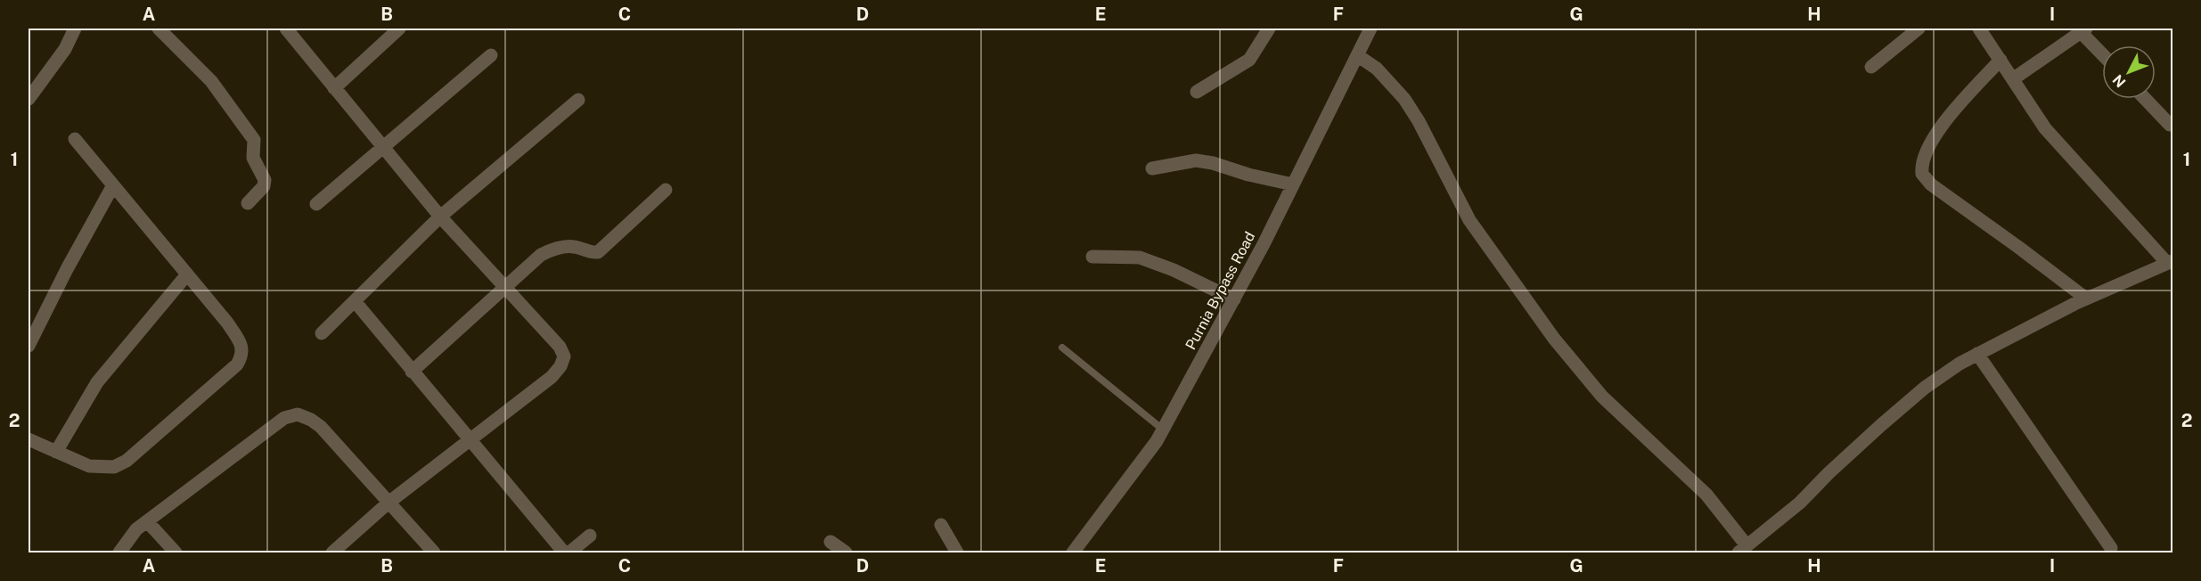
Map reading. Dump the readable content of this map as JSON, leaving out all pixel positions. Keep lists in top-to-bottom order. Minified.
{"streets":{"street":["Purnia Bypass Road"]},"north":"bottom left","grid":{"columns":["A","B","C","D","E","F","G","H","I"],"rows":["1","2"]}}
